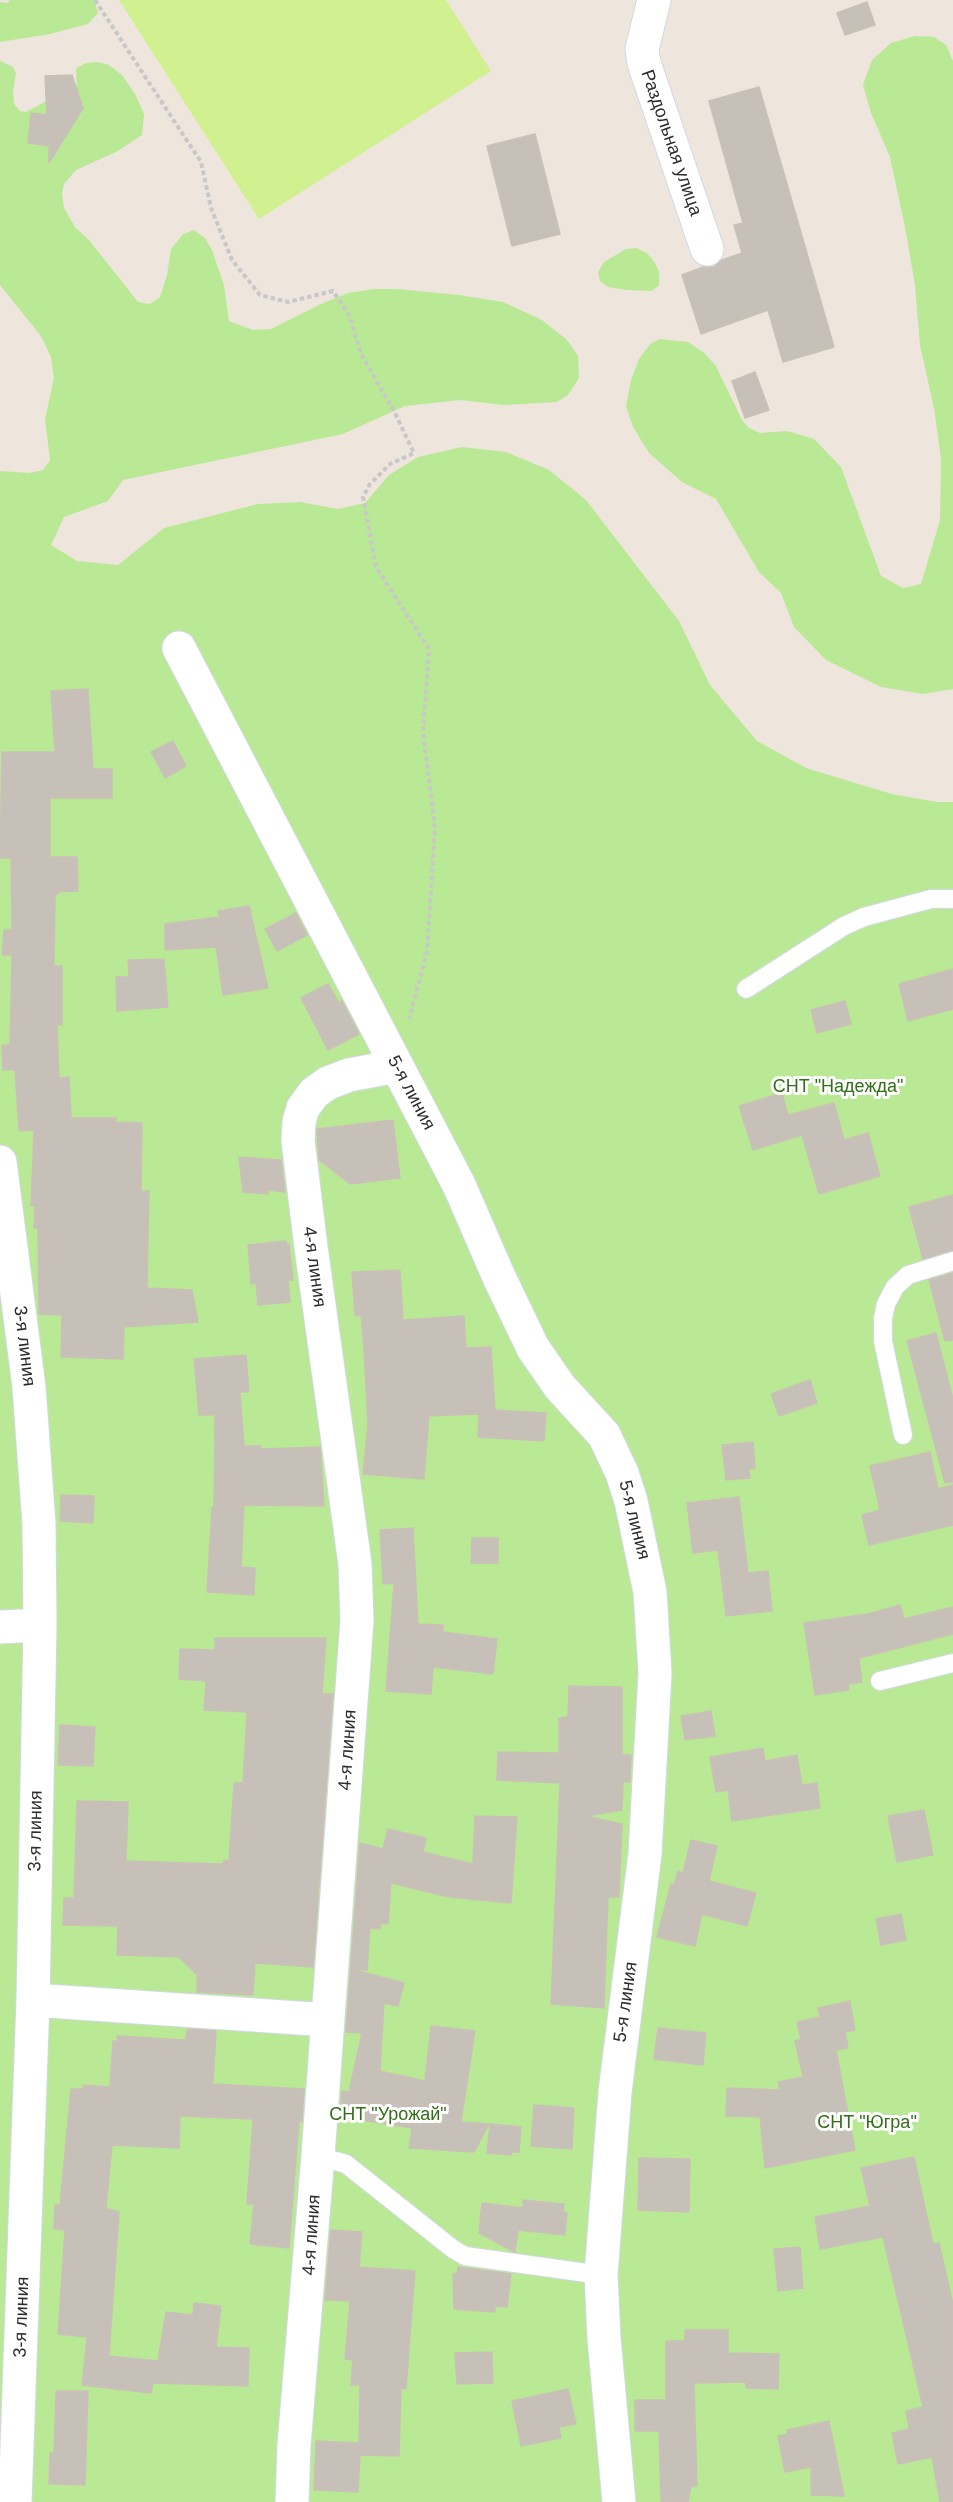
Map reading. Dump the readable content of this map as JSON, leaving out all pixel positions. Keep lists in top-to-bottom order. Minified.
{"streets":{"street":["Раздольная улица","5-я линия","4-я линия","3-я линия"]},"crossings":[["5-я линия","4-я линия"]],"parks":["СНТ \"Надежда\"","СНТ \"Урожай\"","СНТ \"Югра\""]}
